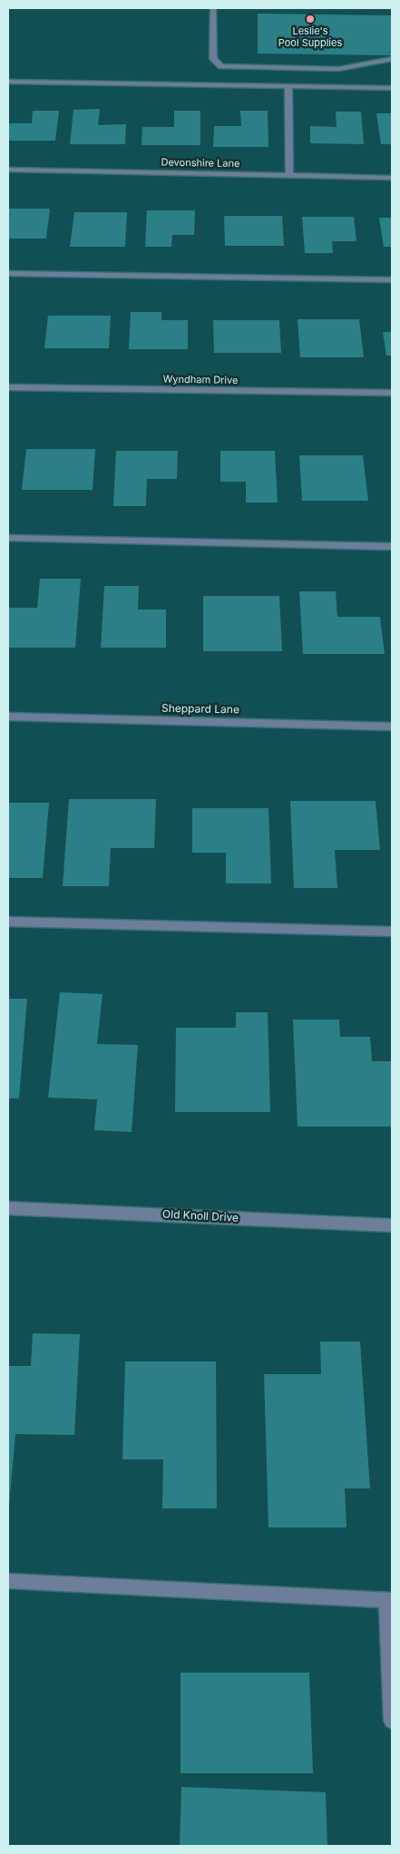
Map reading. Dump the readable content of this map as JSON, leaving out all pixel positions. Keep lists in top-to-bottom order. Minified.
{"streets":{"street":["Devonshire Lane","Wyndham Drive","Sheppard Lane","Old Knoll Drive"]},"places":["Leslie's Pool Supplies"]}
